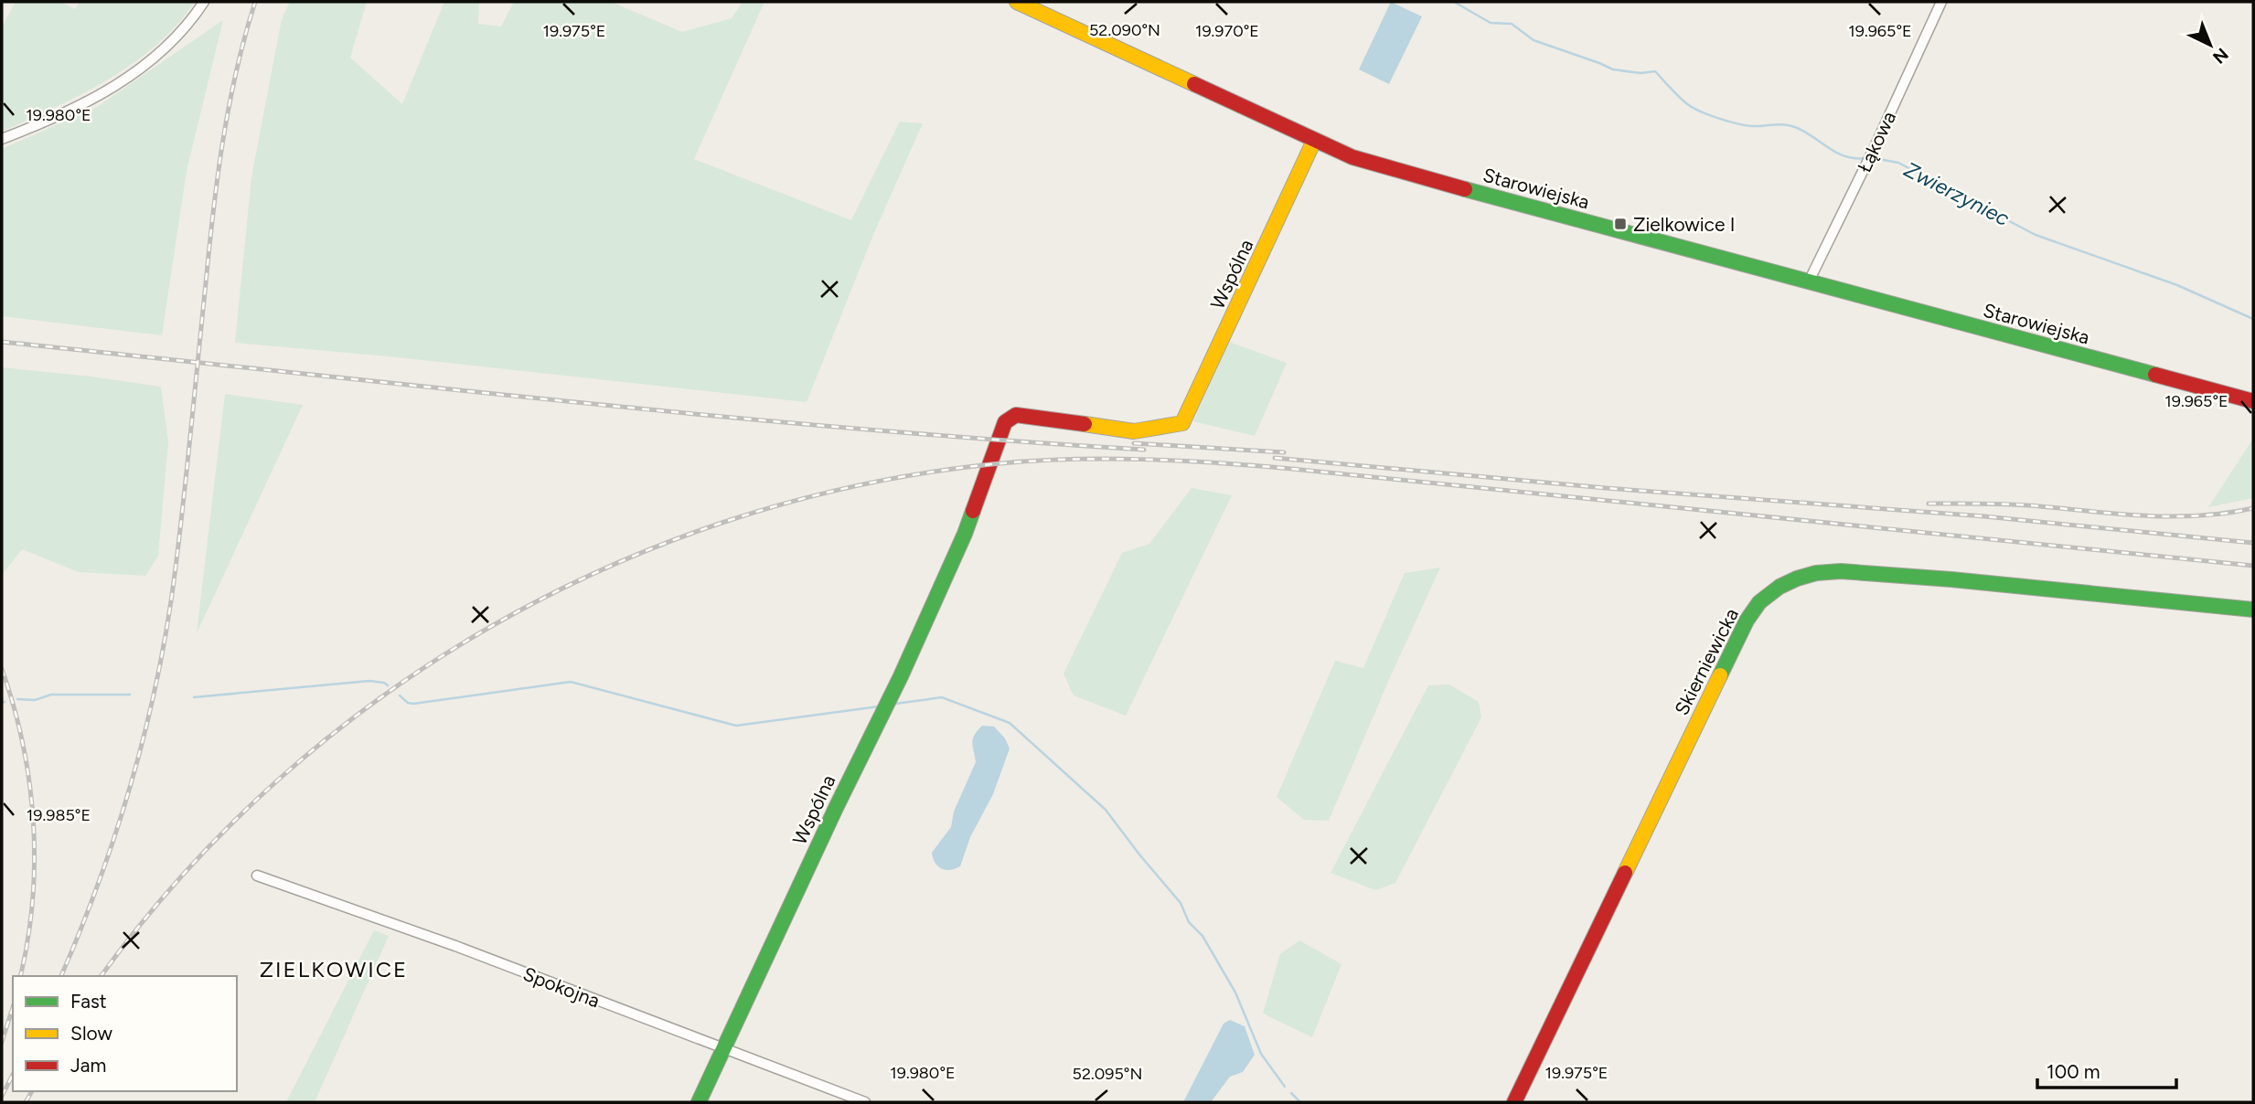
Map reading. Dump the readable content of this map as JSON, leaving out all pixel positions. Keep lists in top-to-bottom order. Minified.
{"streets":{"street":["Łąkowa","Starowiejska","Wspólna","Skierniewicka","Spokojna"]},"crossings":[["Łąkowa","Starowiejska"],["Starowiejska","Wspólna"],["Wspólna","Spokojna"]],"districts":["ZIELKOWICE"],"water":["Zwierzyniec"],"places":{"transit":["Zielkowice I"]},"legend":["Fast","Slow","Jam"],"scale_bar":"100 m","north":"bottom right","coordinates":["52.090°N","19.975°E","19.970°E","19.965°E","19.980°E","19.985°E","52.095°N"]}
